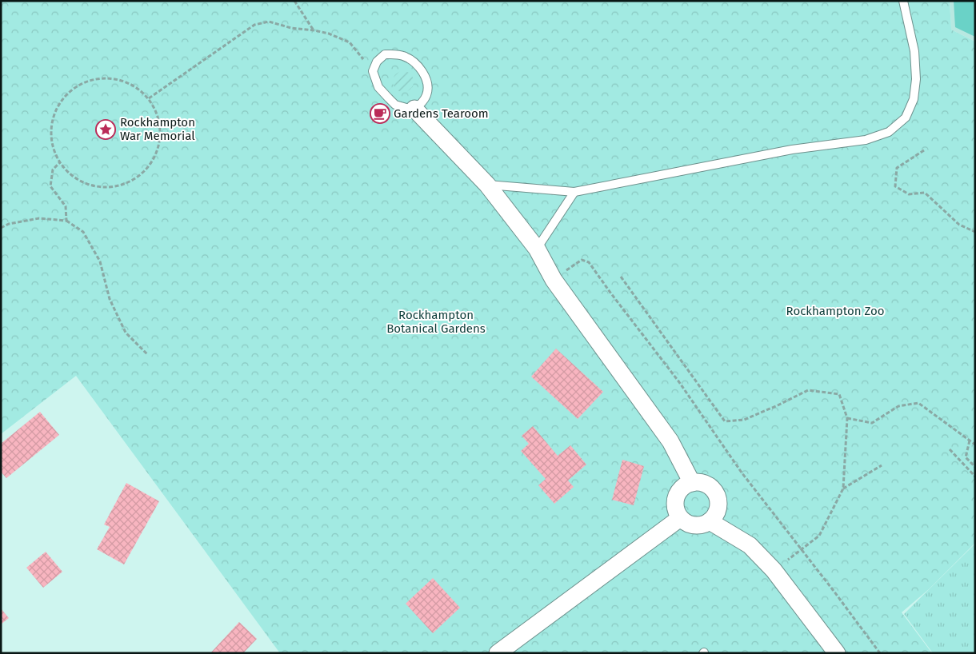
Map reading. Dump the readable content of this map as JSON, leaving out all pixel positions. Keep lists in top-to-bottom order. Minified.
{"parks":["Rockhampton Zoo","Rockhampton Botanical Gardens"],"places":{"cafe":["Gardens Tearoom"],"place":["Rockhampton War Memorial"]}}
